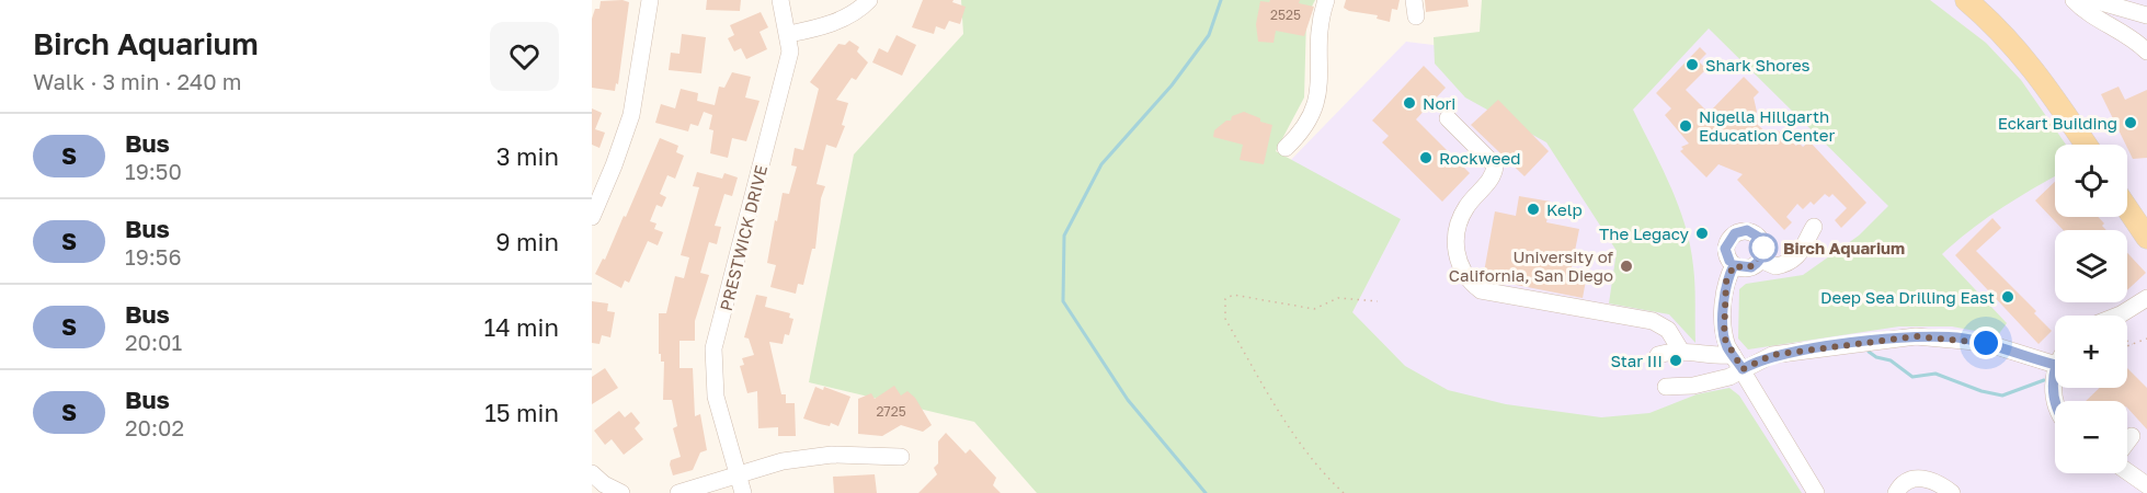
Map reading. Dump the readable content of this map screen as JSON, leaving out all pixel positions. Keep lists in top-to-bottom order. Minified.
{"streets":{"street":["PRESTWICK DRIVE"]},"places":["Shark Shores","Nori","Eckart Building","Nigella Hillgarth Education Center","Rockweed","Kelp","The Legacy","Birch Aquarium","University of California, San Diego","Deep Sea Drilling East","Star III"],"lines":["bus line S"],"house_numbers":["2525","2725"],"page":{"heading":["Birch Aquarium","Walk · 3 min · 240 m"],"list":[{"mark":"S","name":"Bus","note":"19:50","value":"3 min"},{"mark":"S","name":"Bus","note":"19:56","value":"9 min"},{"mark":"S","name":"Bus","note":"20:01","value":"14 min"},{"mark":"S","name":"Bus","note":"20:02","value":"15 min"}],"map_buttons":["+","−"]}}
